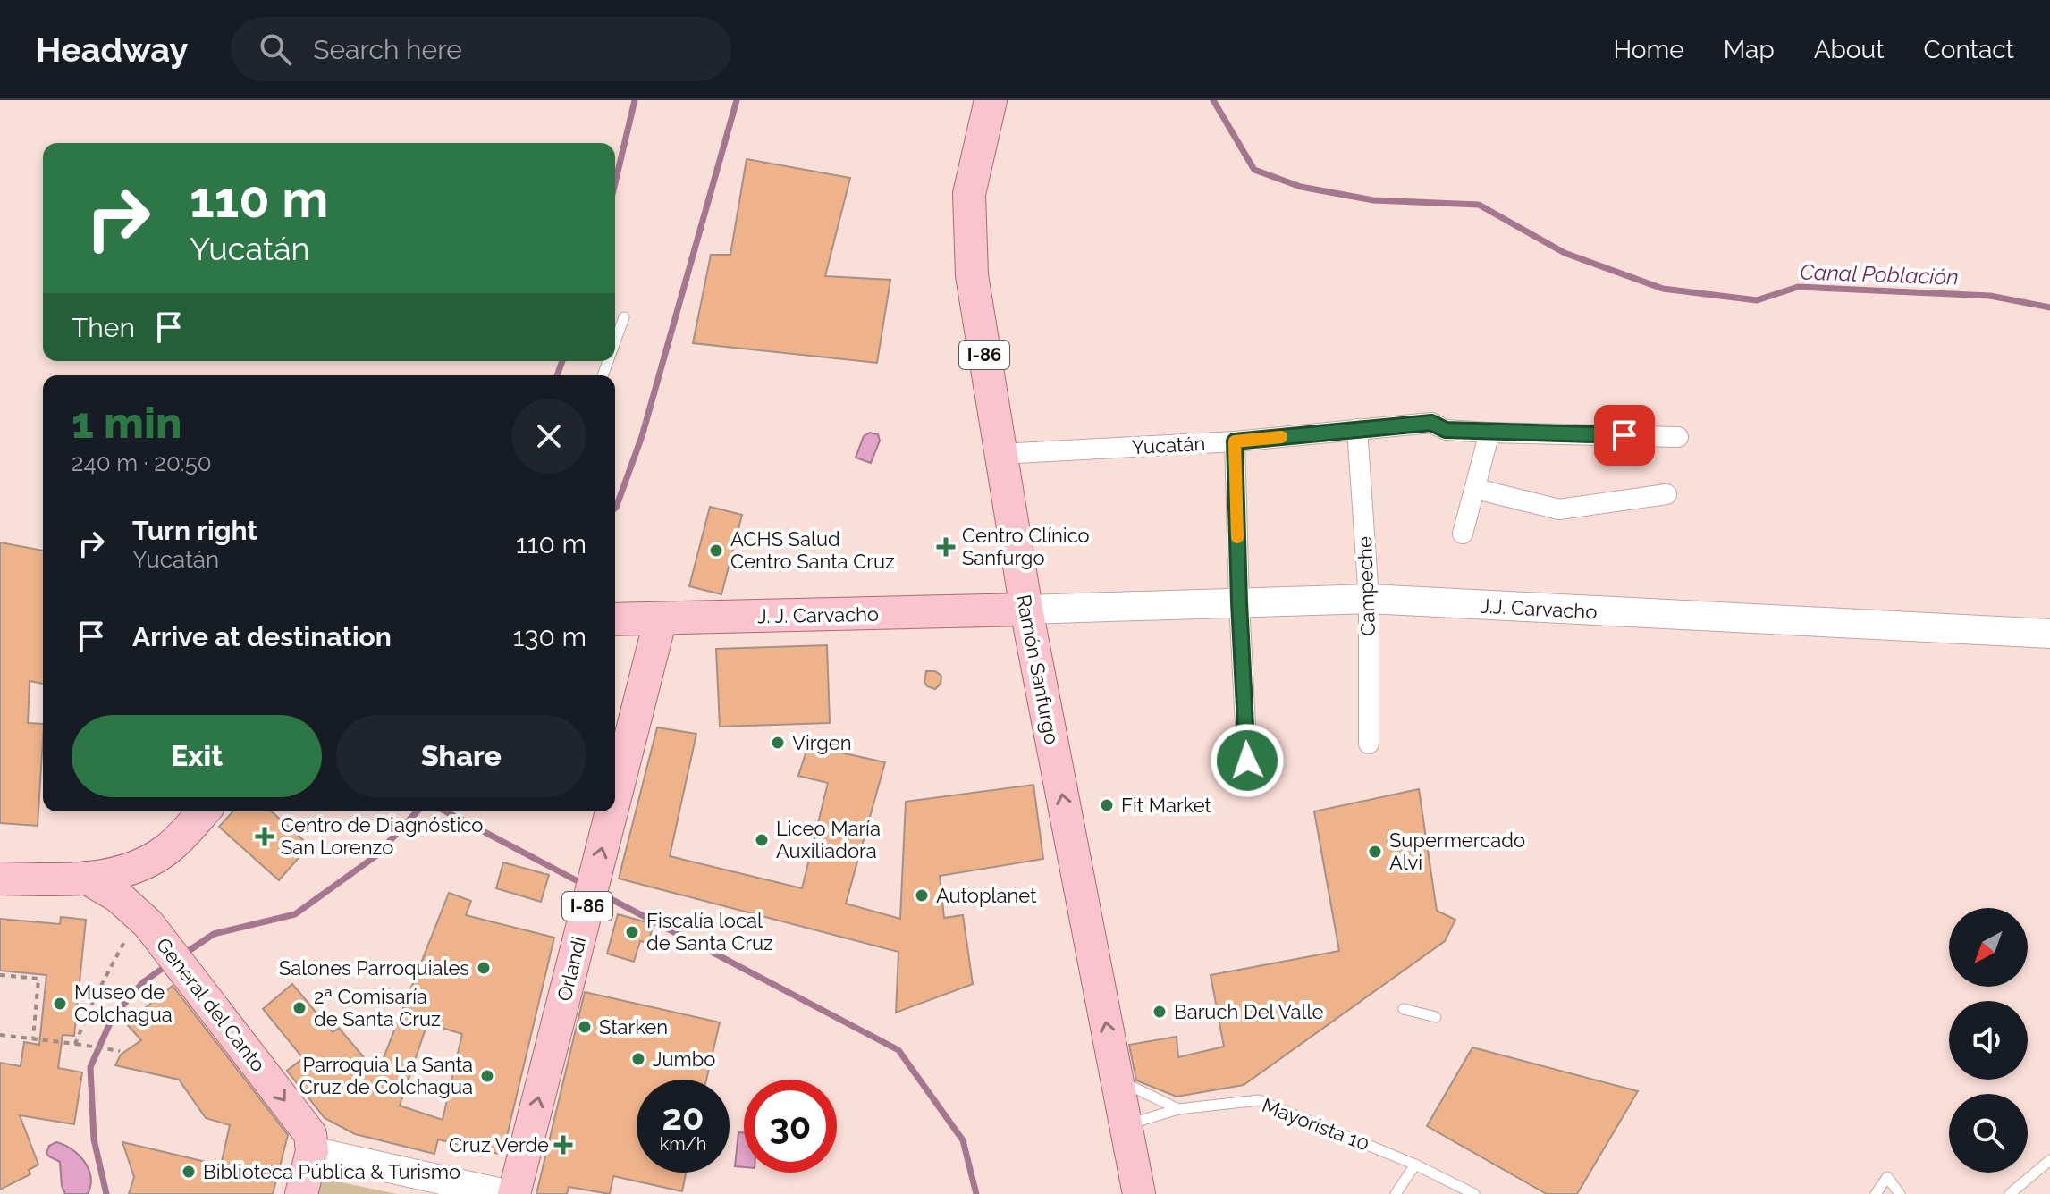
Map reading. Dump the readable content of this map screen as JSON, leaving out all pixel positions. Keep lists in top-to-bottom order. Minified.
{"streets":{"main road":["I-86","J.J. Carvacho","J. J. Carvacho","Ramón Sanfurgo","Orlandi","General del Canto"],"street":["Yucatán","Campeche"],"lane":["Mayorista 10"]},"crossings":[["Yucatán","Campeche"],["Yucatán","Ramón Sanfurgo"],["Campeche","J.J. Carvacho"],["J.J. Carvacho","J. J. Carvacho"],["J.J. Carvacho","Ramón Sanfurgo"],["J. J. Carvacho","Ramón Sanfurgo"],["J. J. Carvacho","Orlandi"],["Ramón Sanfurgo","Mayorista 10"]],"one_way":["Ramón Sanfurgo","Orlandi","General del Canto"],"water":["Canal Población"],"places":{"health":["Centro Clínico Sanfurgo","Centro de Diagnóstico San Lorenzo","Cruz Verde"],"other":["ACHS Salud Centro Santa Cruz","Virgen","Fit Market","Liceo María Auxiliadora","Supermercado Alvi","Autoplanet","Fiscalía local de Santa Cruz","Salones Parroquiales","Museo de Colchagua","2ª Comisaría de Santa Cruz","Baruch Del Valle","Starken","Jumbo","Parroquia La Santa Cruz de Colchagua","Biblioteca Pública & Turismo"]},"north":"bottom left","page":{"header":"Headway","search":"Search here","nav":["Home","Map","About","Contact"],"turn":["110 m","Yucatán"],"then":"Then","heading":["1 min","240 m · 20:50"],"list":[{"name":"Turn right","note":"Yucatán","value":"110 m"},{"name":"Arrive at destination","value":"130 m"}],"buttons":["Exit","Share"],"speed":"20 km/h","limit":"30"}}
